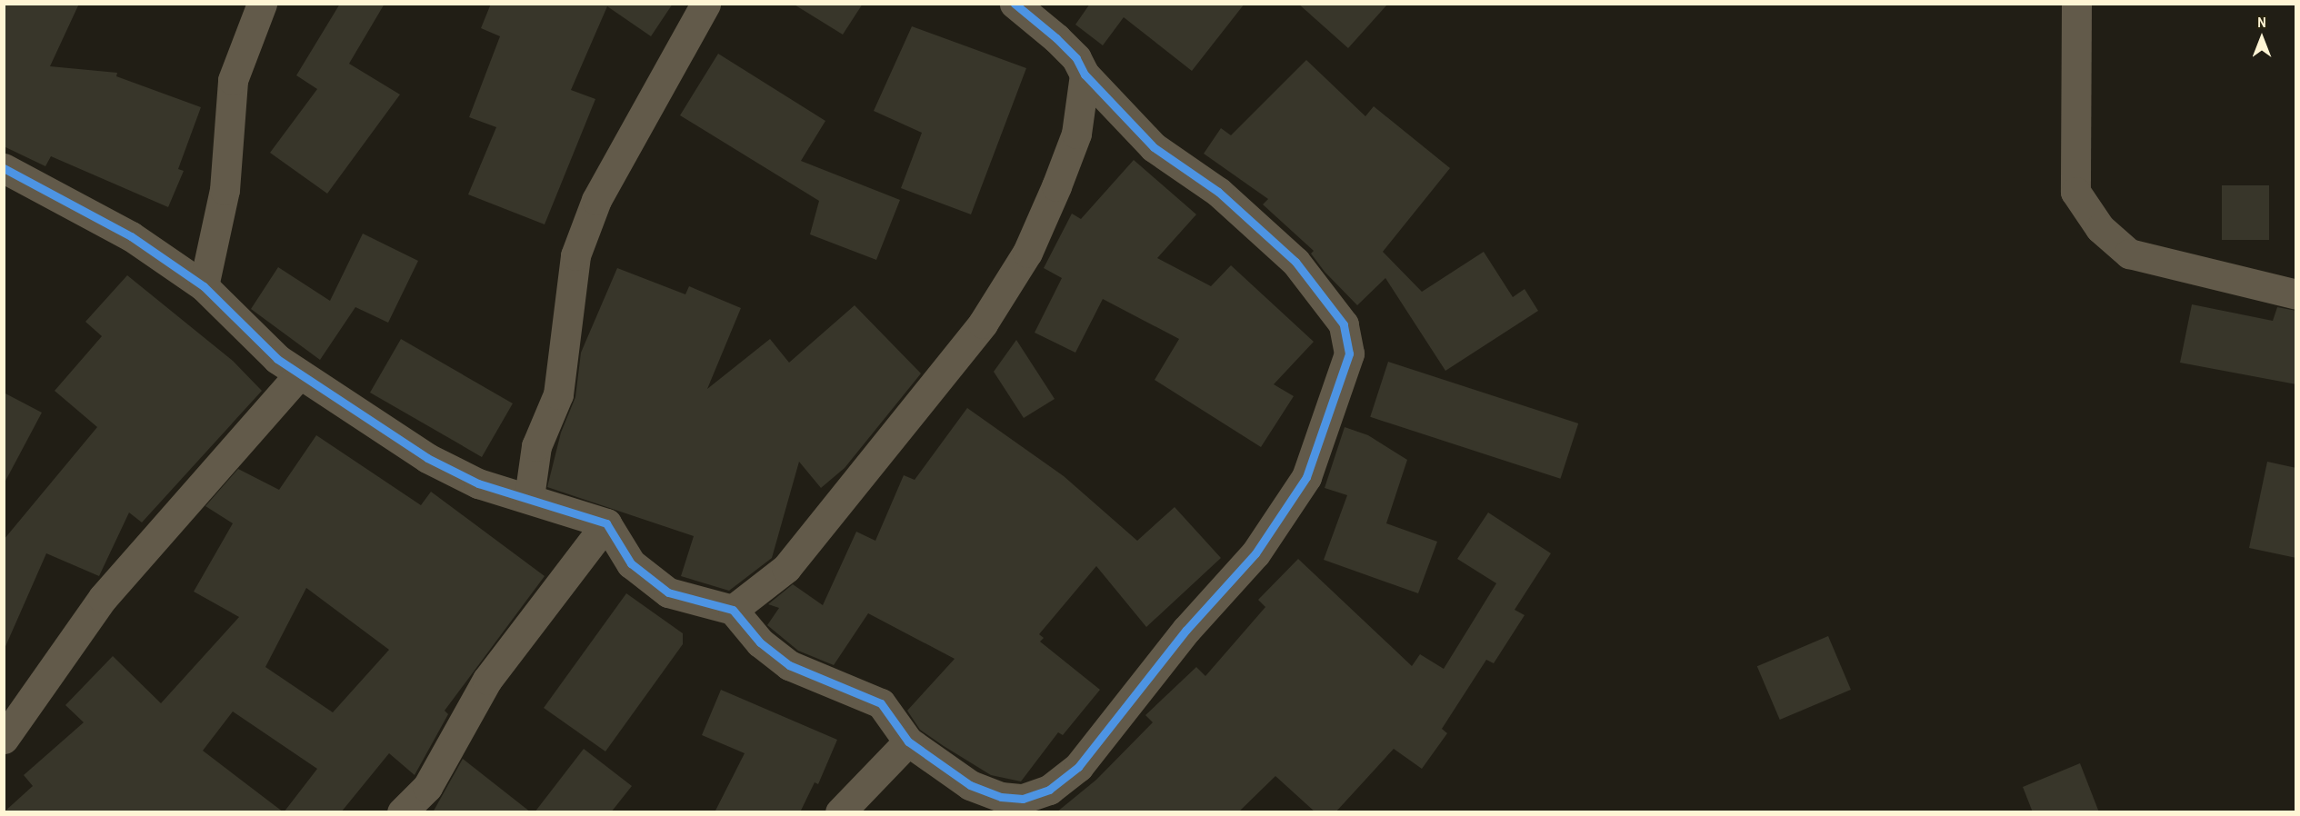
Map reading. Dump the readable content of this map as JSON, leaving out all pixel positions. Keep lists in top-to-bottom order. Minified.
{"north":"top"}
